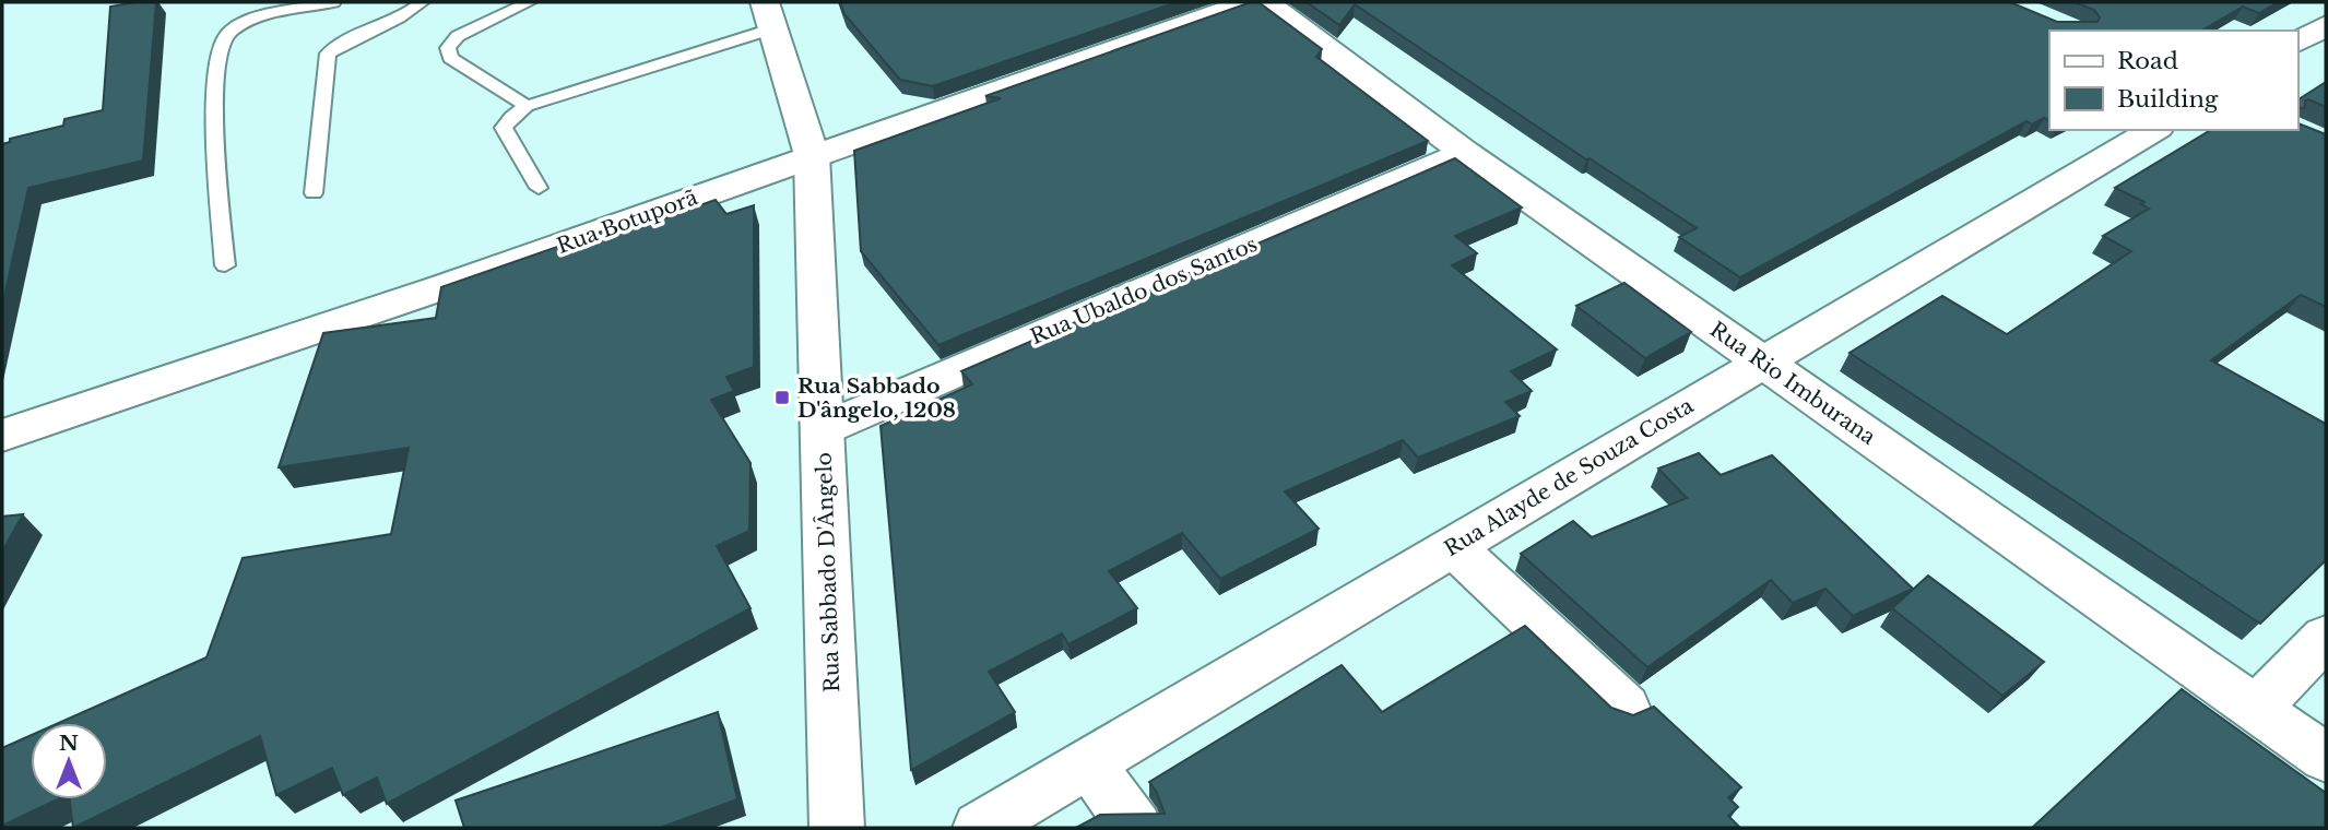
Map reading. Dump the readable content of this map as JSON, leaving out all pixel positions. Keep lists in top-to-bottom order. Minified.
{"streets":{"street":["Rua Botuporã","Rua Ubaldo dos Santos","Rua Rio Imburana","Rua Alayde de Souza Costa","Rua Sabbado D'Ângelo"]},"crossings":[["Rua Botuporã","Rua Sabbado D'Ângelo"],["Rua Ubaldo dos Santos","Rua Rio Imburana"],["Rua Ubaldo dos Santos","Rua Sabbado D'Ângelo"],["Rua Rio Imburana","Rua Alayde de Souza Costa"]],"places":{"transit":["Rua Sabbado D'ângelo, 1208"]},"legend":["Road","Building"],"north":"top"}
